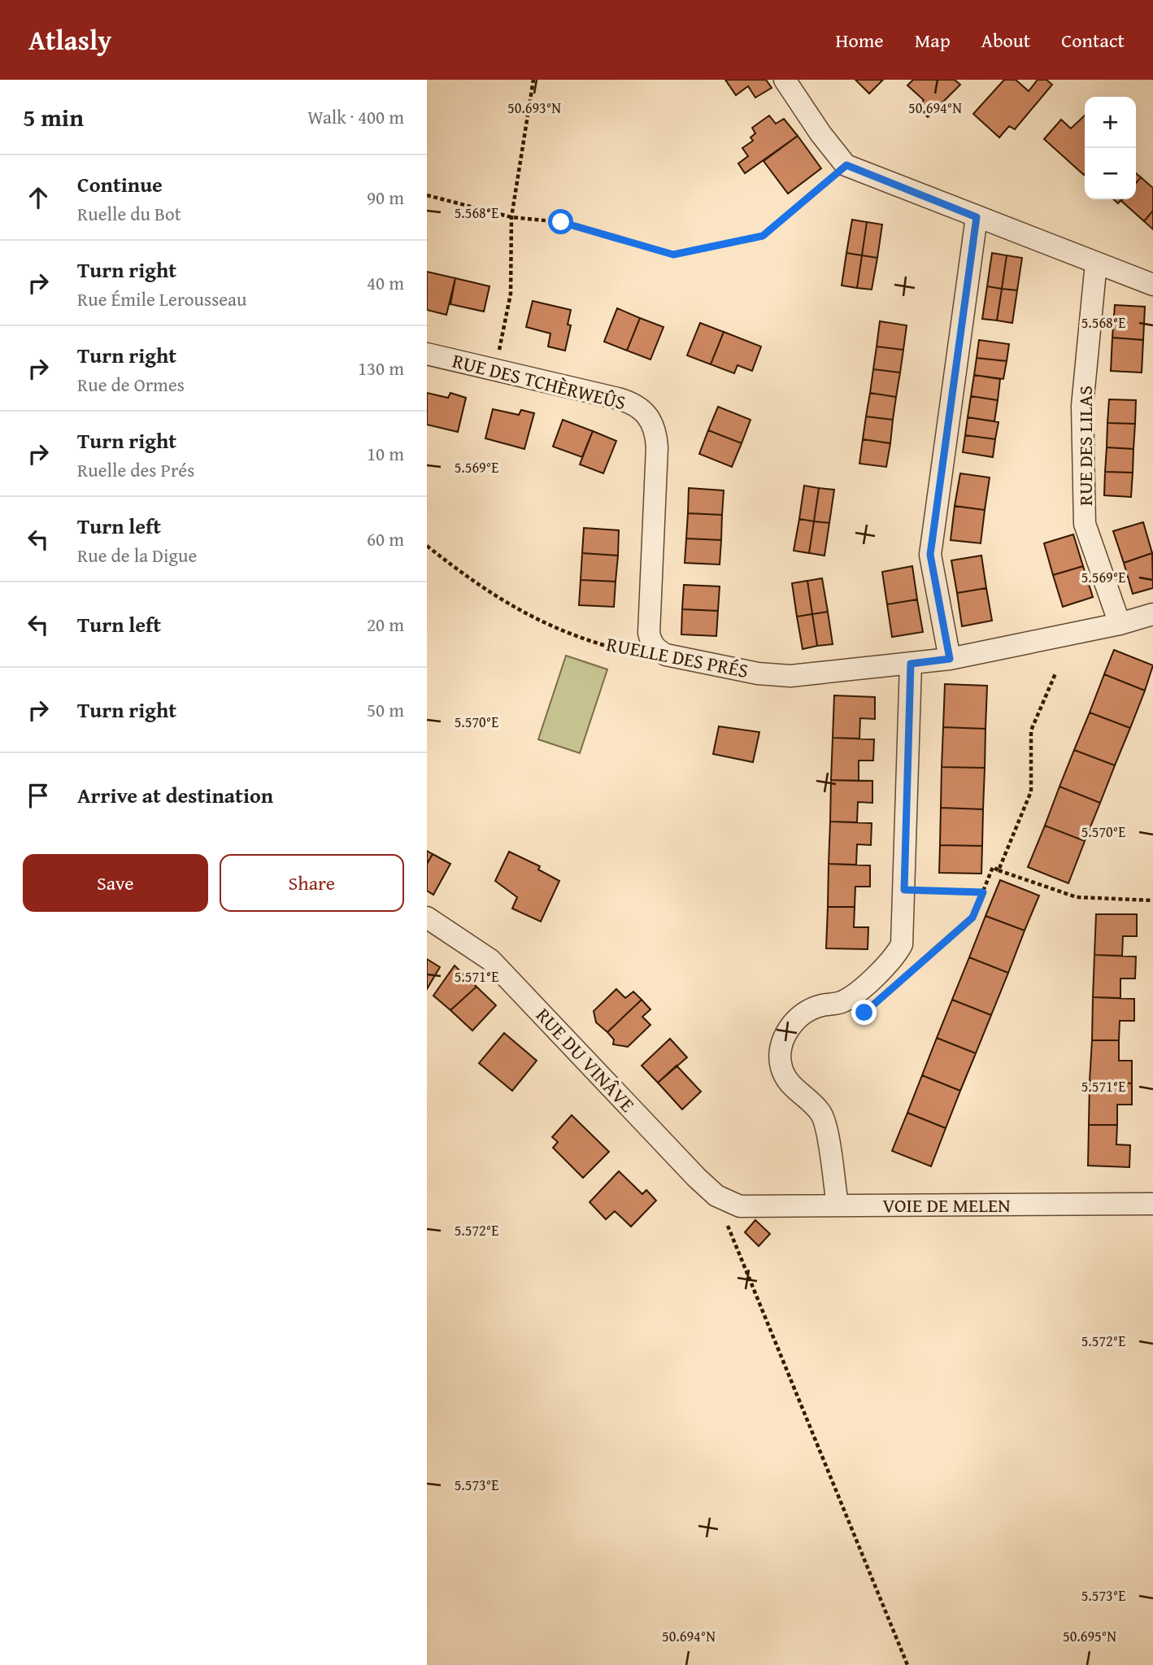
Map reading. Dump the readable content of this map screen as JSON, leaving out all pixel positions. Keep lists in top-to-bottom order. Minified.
{"streets":{"street":["RUE DES TCHÈRWEÛS","RUE DES LILAS","RUELLE DES PRÉS","RUE DU VINÂVE","VOIE DE MELEN"]},"crossings":[["RUE DES TCHÈRWEÛS","RUELLE DES PRÉS"],["RUE DES LILAS","RUELLE DES PRÉS"],["RUE DU VINÂVE","VOIE DE MELEN"]],"page":{"header":"Atlasly","nav":["Home","Map","About","Contact"],"heading":["5 min","Walk · 400 m"],"map_buttons":["+","−"],"list":[["Continue","Ruelle du Bot","90 m"],["Turn right","Rue Émile Lerousseau","40 m"],["Turn right","Rue de Ormes","130 m"],["Turn right","Ruelle des Prés","10 m"],["Turn left","Rue de la Digue","60 m"],["Turn left","20 m"],["Turn right","50 m"],"Arrive at destination"],"buttons":["Save","Share"]},"coordinates":["50.694°N","50.693°N","5.568°E","5.569°E","5.570°E","5.571°E","5.572°E","5.573°E","50.695°N"]}
